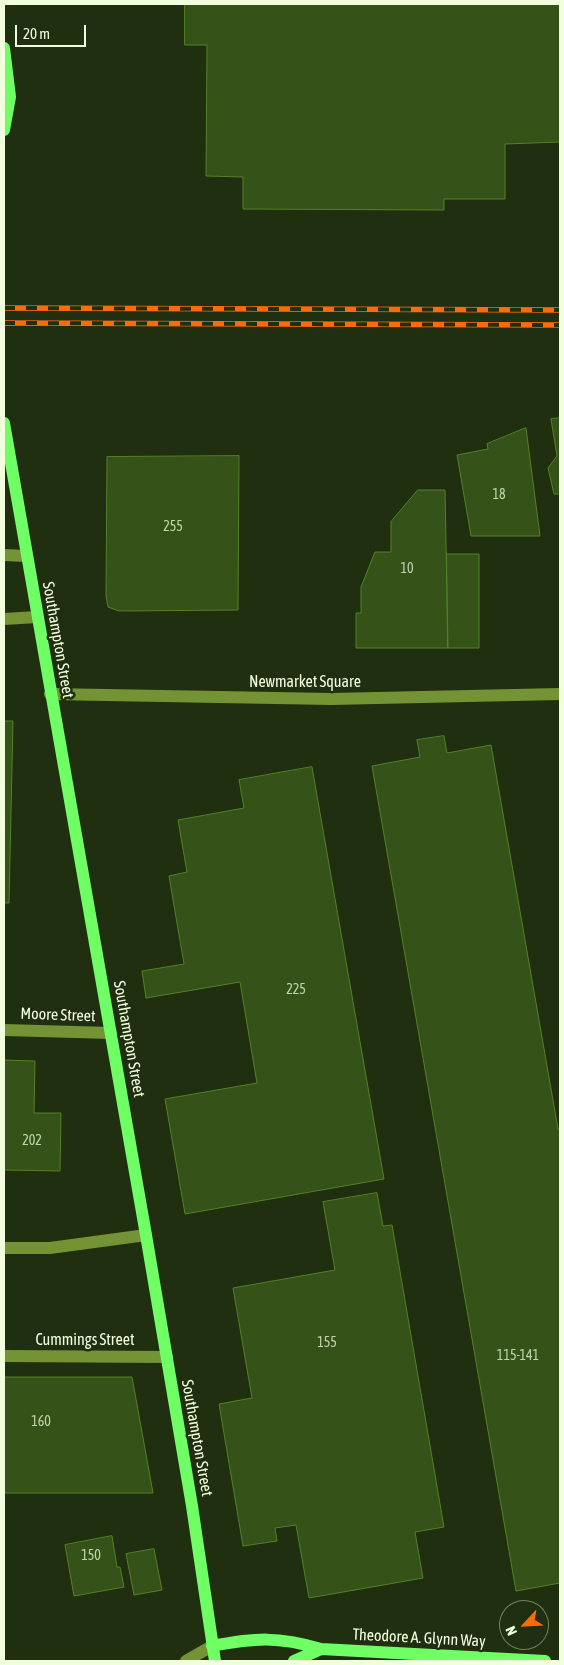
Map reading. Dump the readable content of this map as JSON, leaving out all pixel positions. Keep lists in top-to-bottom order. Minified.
{"streets":{"main road":["Southampton Street","Theodore A. Glynn Way"],"street":["Newmarket Square","Moore Street","Cummings Street"]},"crossings":[["Southampton Street","Newmarket Square"],["Southampton Street","Moore Street"],["Southampton Street","Cummings Street"]],"house_numbers":["18","255","10","225","202","155","115-141","160","150"],"scale_bar":"20 m","north":"bottom left"}
